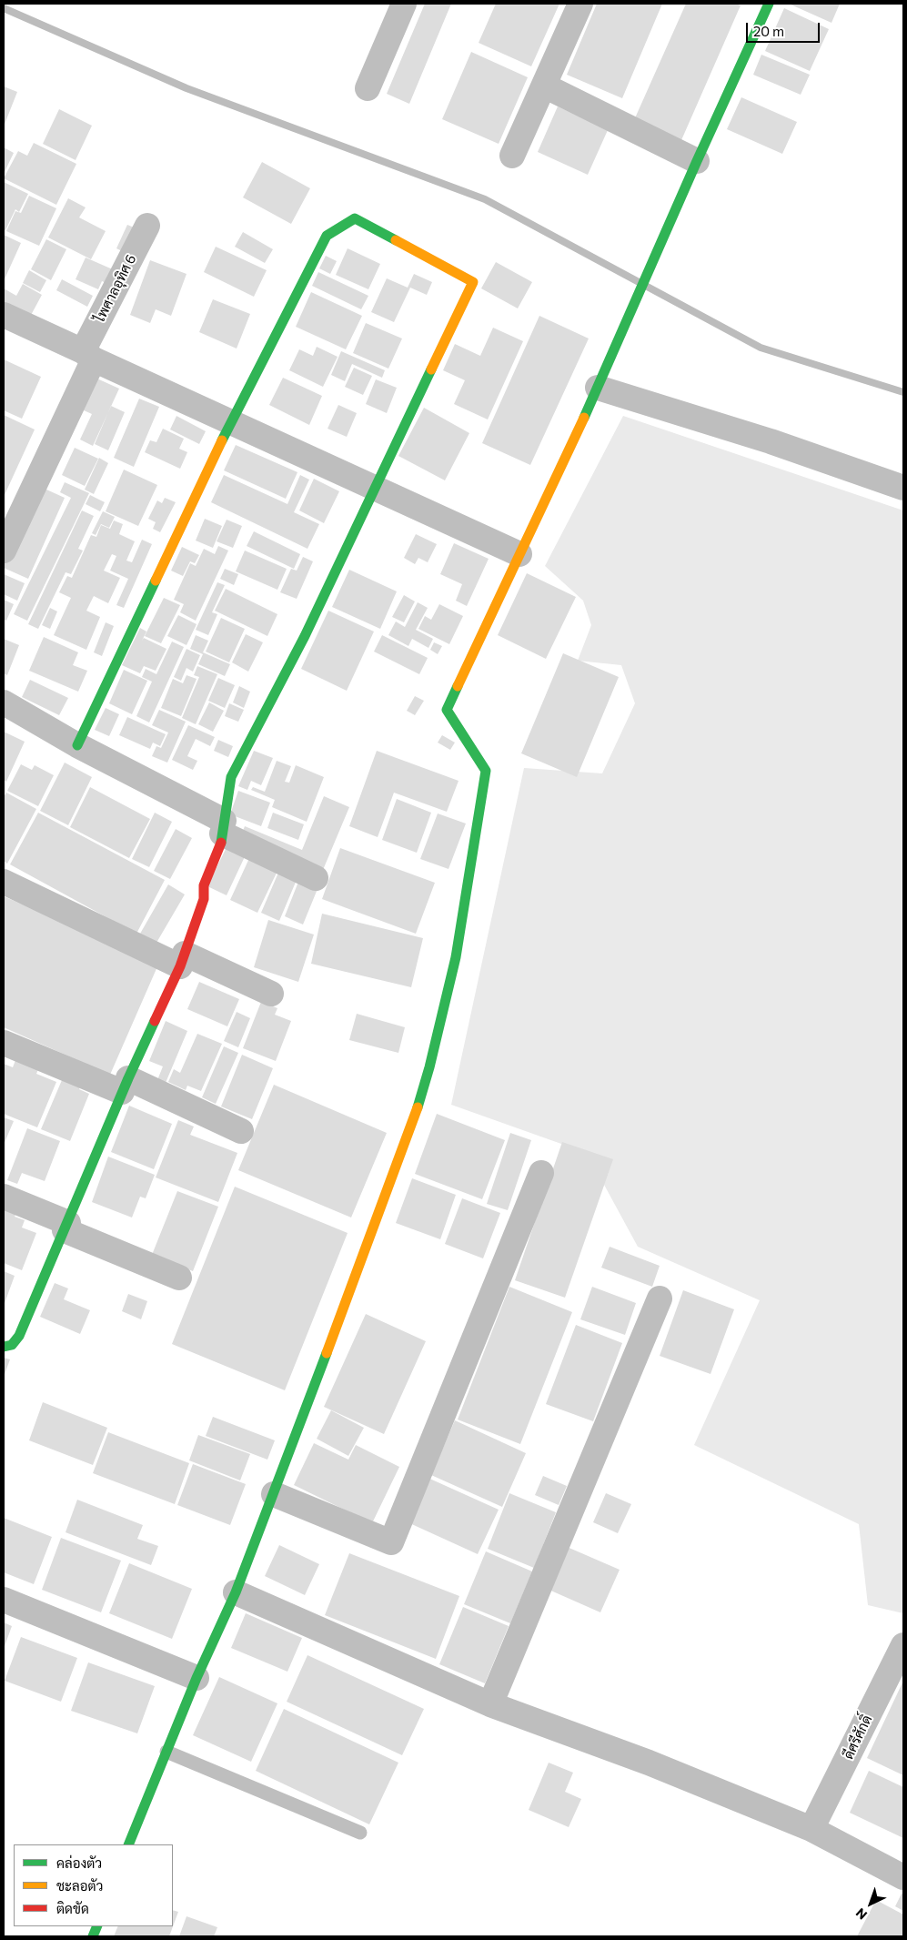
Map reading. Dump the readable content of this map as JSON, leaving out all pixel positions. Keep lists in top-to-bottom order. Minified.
{"streets":{"street":["ไพศาลอุทิศ 6","ดีศรีศักดิ์"]},"legend":["คล่องตัว","ชะลอตัว","ติดขัด"],"scale_bar":"20 m","north":"bottom left"}
